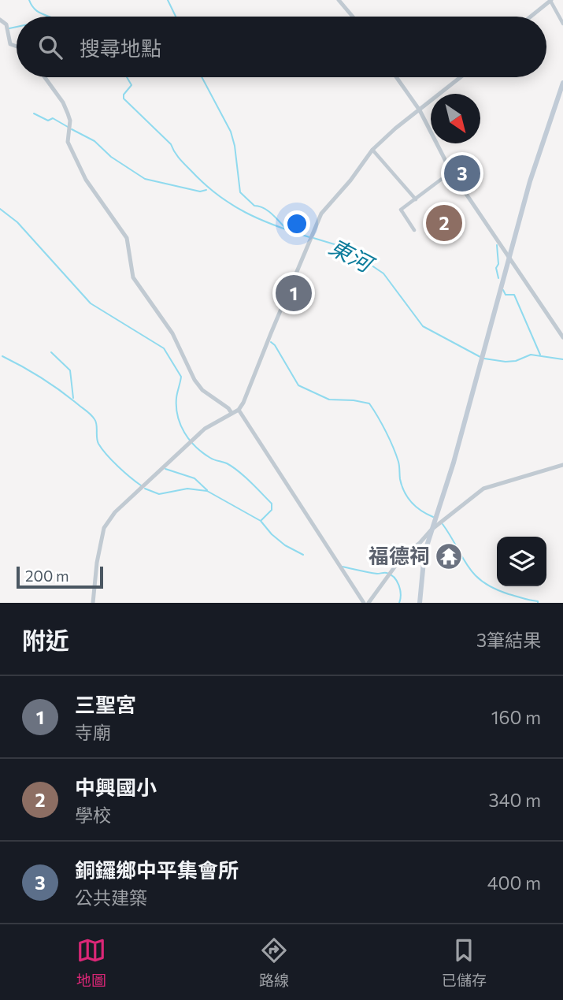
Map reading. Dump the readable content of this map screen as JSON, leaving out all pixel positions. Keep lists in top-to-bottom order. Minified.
{"water":["東河"],"places":{"temple":["福德祠"]},"scale_bar":"200 m","north":"bottom right","page":{"search":"搜尋地點","pins":["3","2","1"],"scale":"200 m","heading":["附近","3筆結果"],"list":[{"mark":"1","name":"三聖宮","note":"寺廟","value":"160 m"},{"mark":"2","name":"中興國小","note":"學校","value":"340 m"},{"mark":"3","name":"銅鑼鄉中平集會所","note":"公共建築","value":"400 m"}],"nav":["地圖","路線","已儲存"]}}
